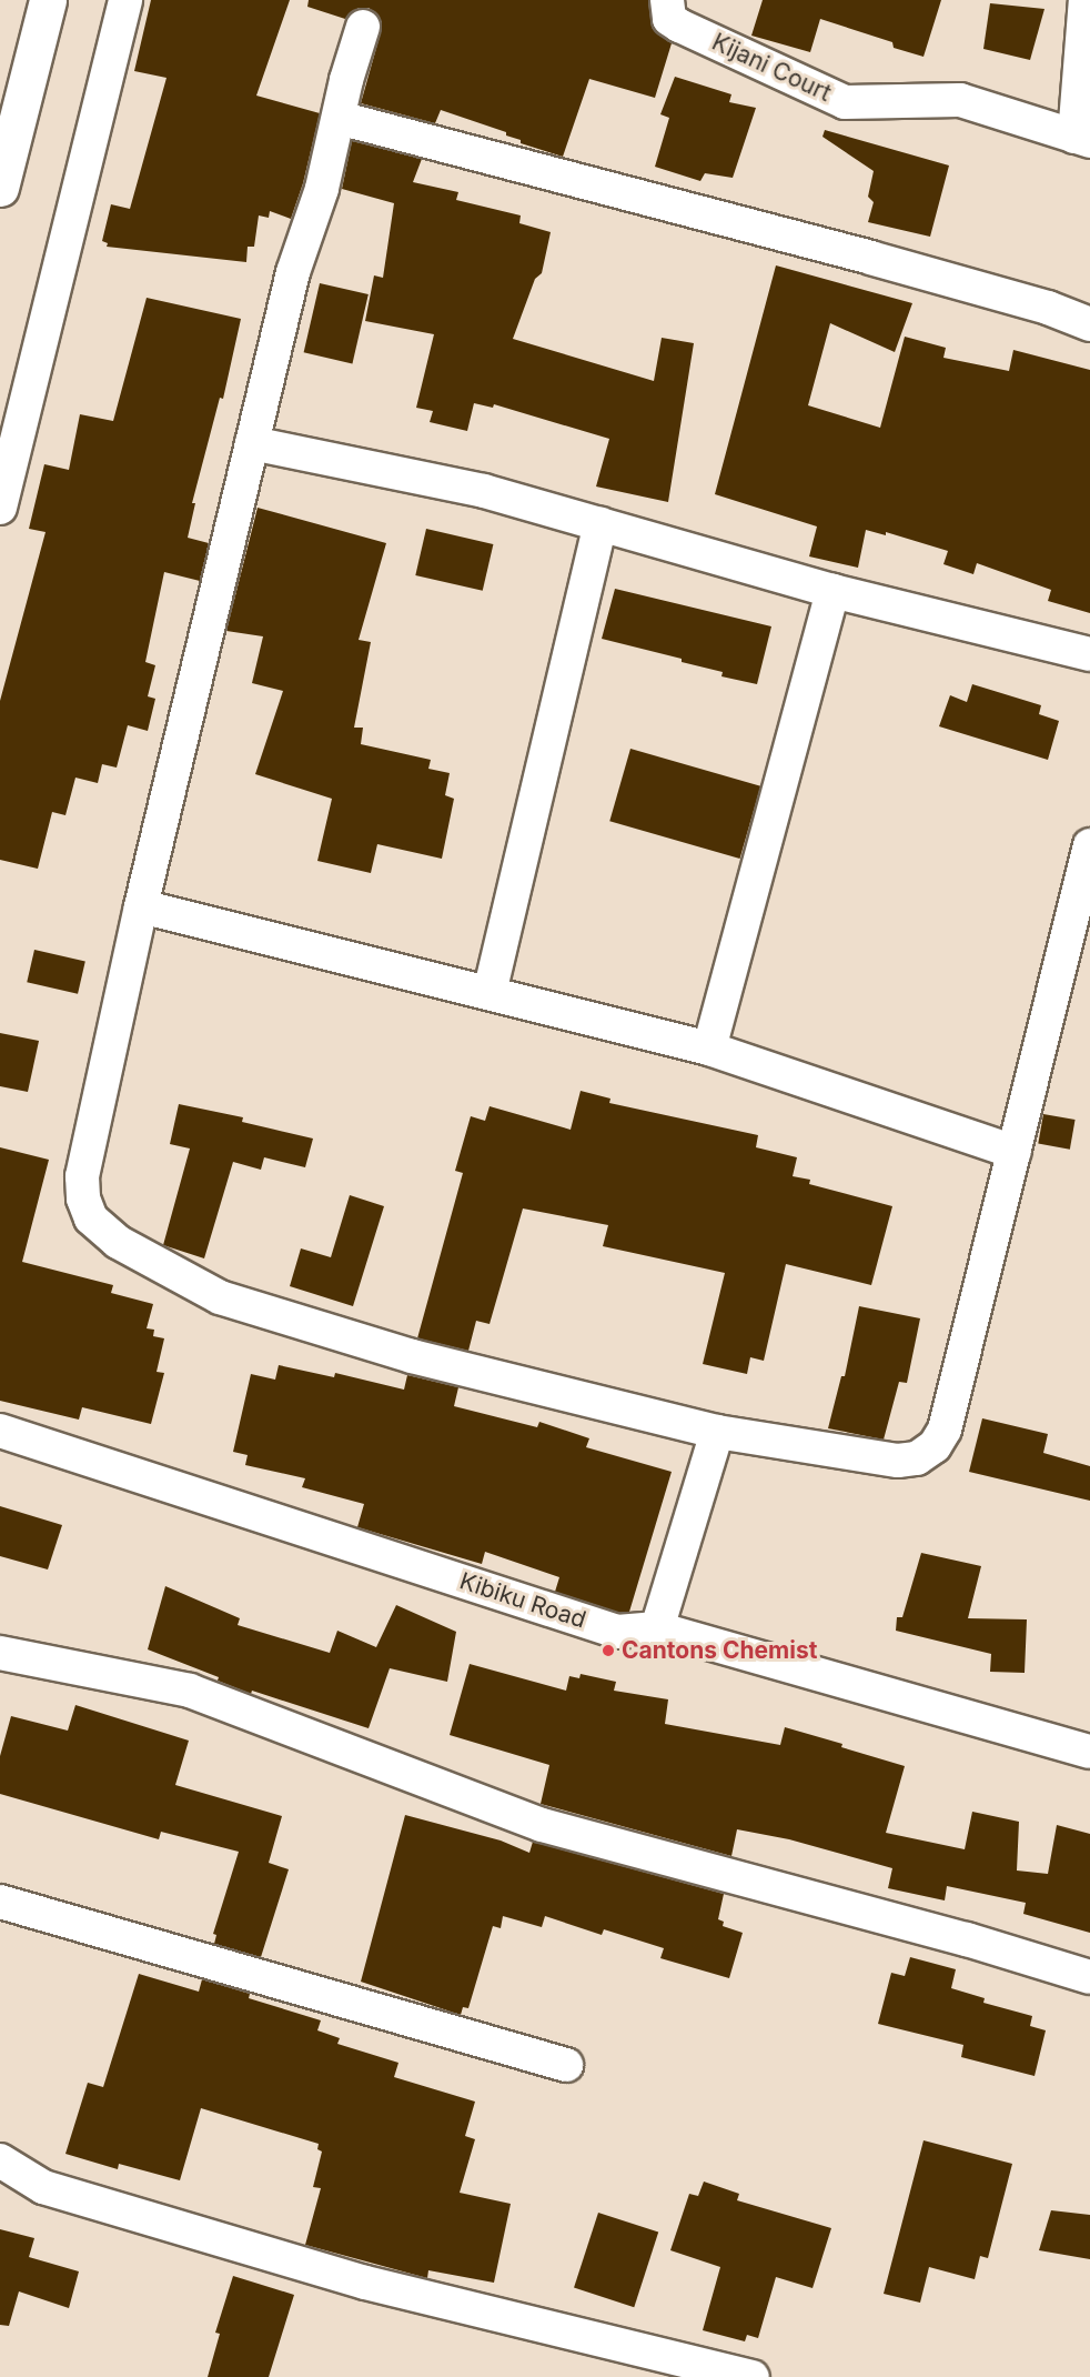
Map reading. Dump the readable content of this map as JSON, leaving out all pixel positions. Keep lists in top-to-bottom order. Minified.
{"streets":{"street":["Kijani Court","Kibiku Road"]},"places":["Cantons Chemist"]}
